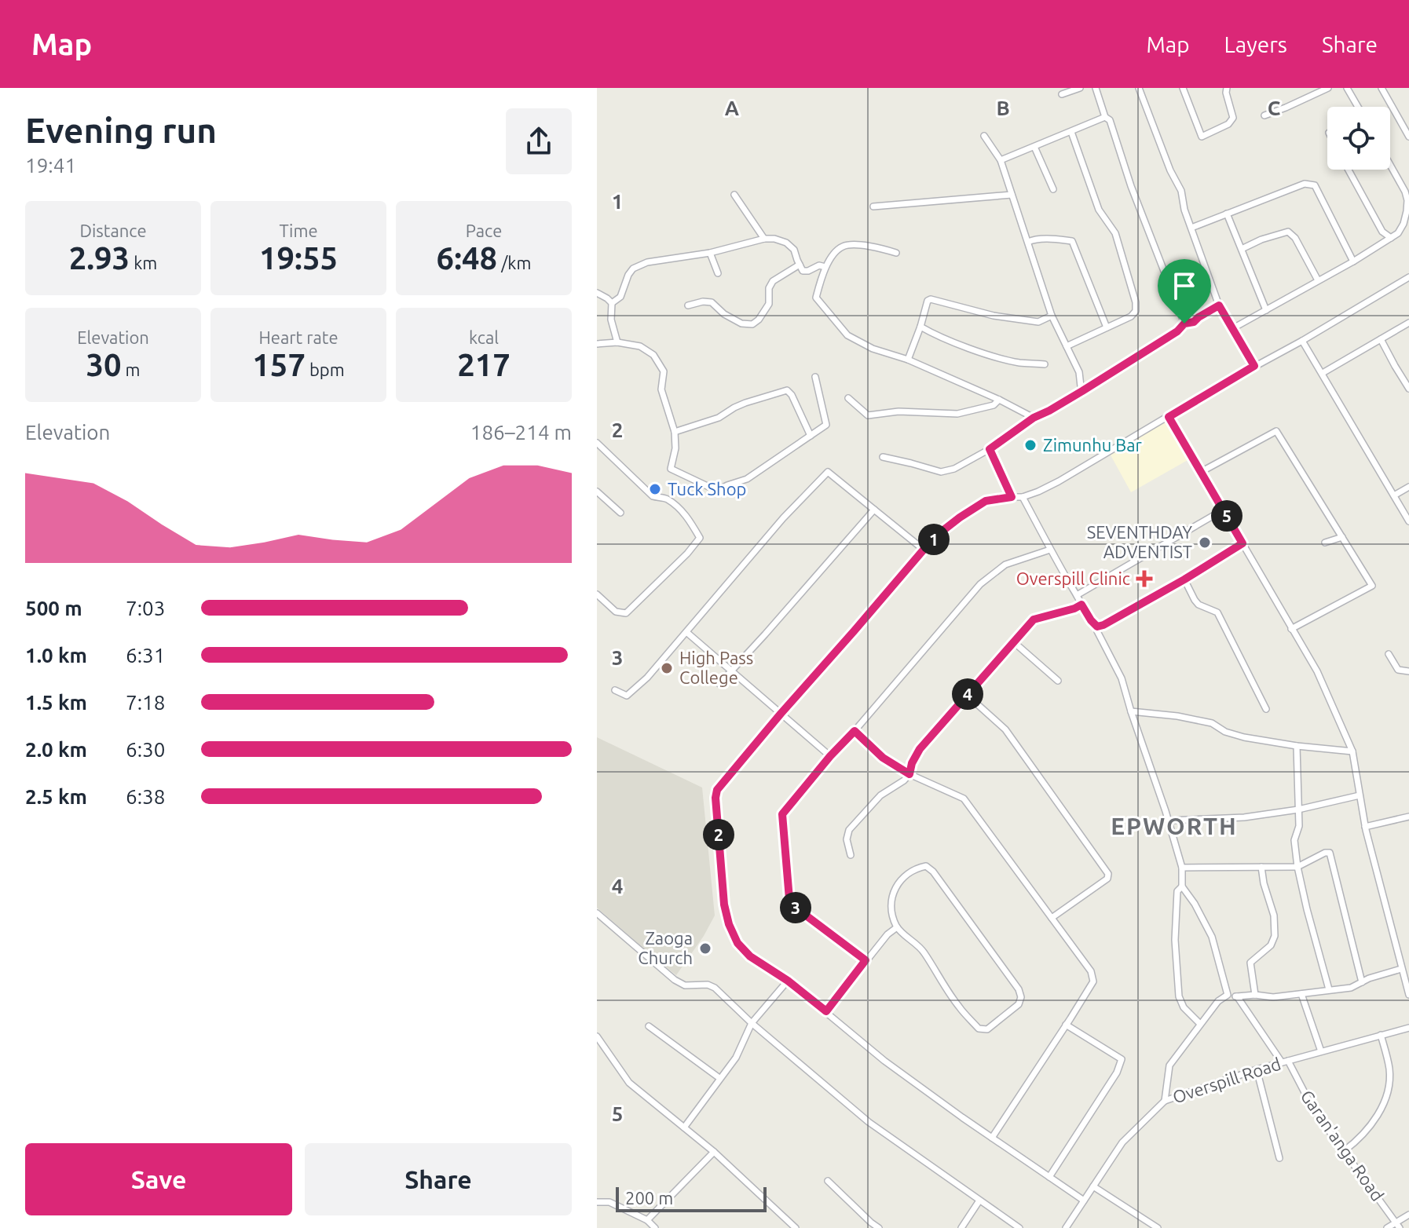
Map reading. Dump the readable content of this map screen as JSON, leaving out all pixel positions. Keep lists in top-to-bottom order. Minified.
{"streets":{"street":["Overspill Road","Garan'anga Road"]},"crossings":[["Overspill Road","Garan'anga Road"]],"districts":["EPWORTH"],"places":{"other":["Zimunhu Bar","Tuck Shop","SEVENTHDAY ADVENTIST","High Pass College","Zaoga Church"],"health":["Overspill Clinic"]},"scale_bar":"200 m","page":{"header":"Map","nav":["Map","Layers","Share"],"heading":["Evening run","19:41"],"stats":[["Distance","2.93 km"],["Time","19:55"],["Pace","6:48 /km"],["Elevation","30 m"],["Heart rate","157 bpm"],["kcal","217"]],"chart":["Elevation","186–214 m"],"pins":["5","1","4","2","3"],"list":[{"name":"500 m","note":"7:03"},{"name":"1.0 km","note":"6:31"},{"name":"1.5 km","note":"7:18"},{"name":"2.0 km","note":"6:30"},{"name":"2.5 km","note":"6:38"}],"buttons":["Save","Share"],"scale":"200 m"},"grid":{"columns":["A","B","C"],"rows":["1","2","3","4","5"]}}
